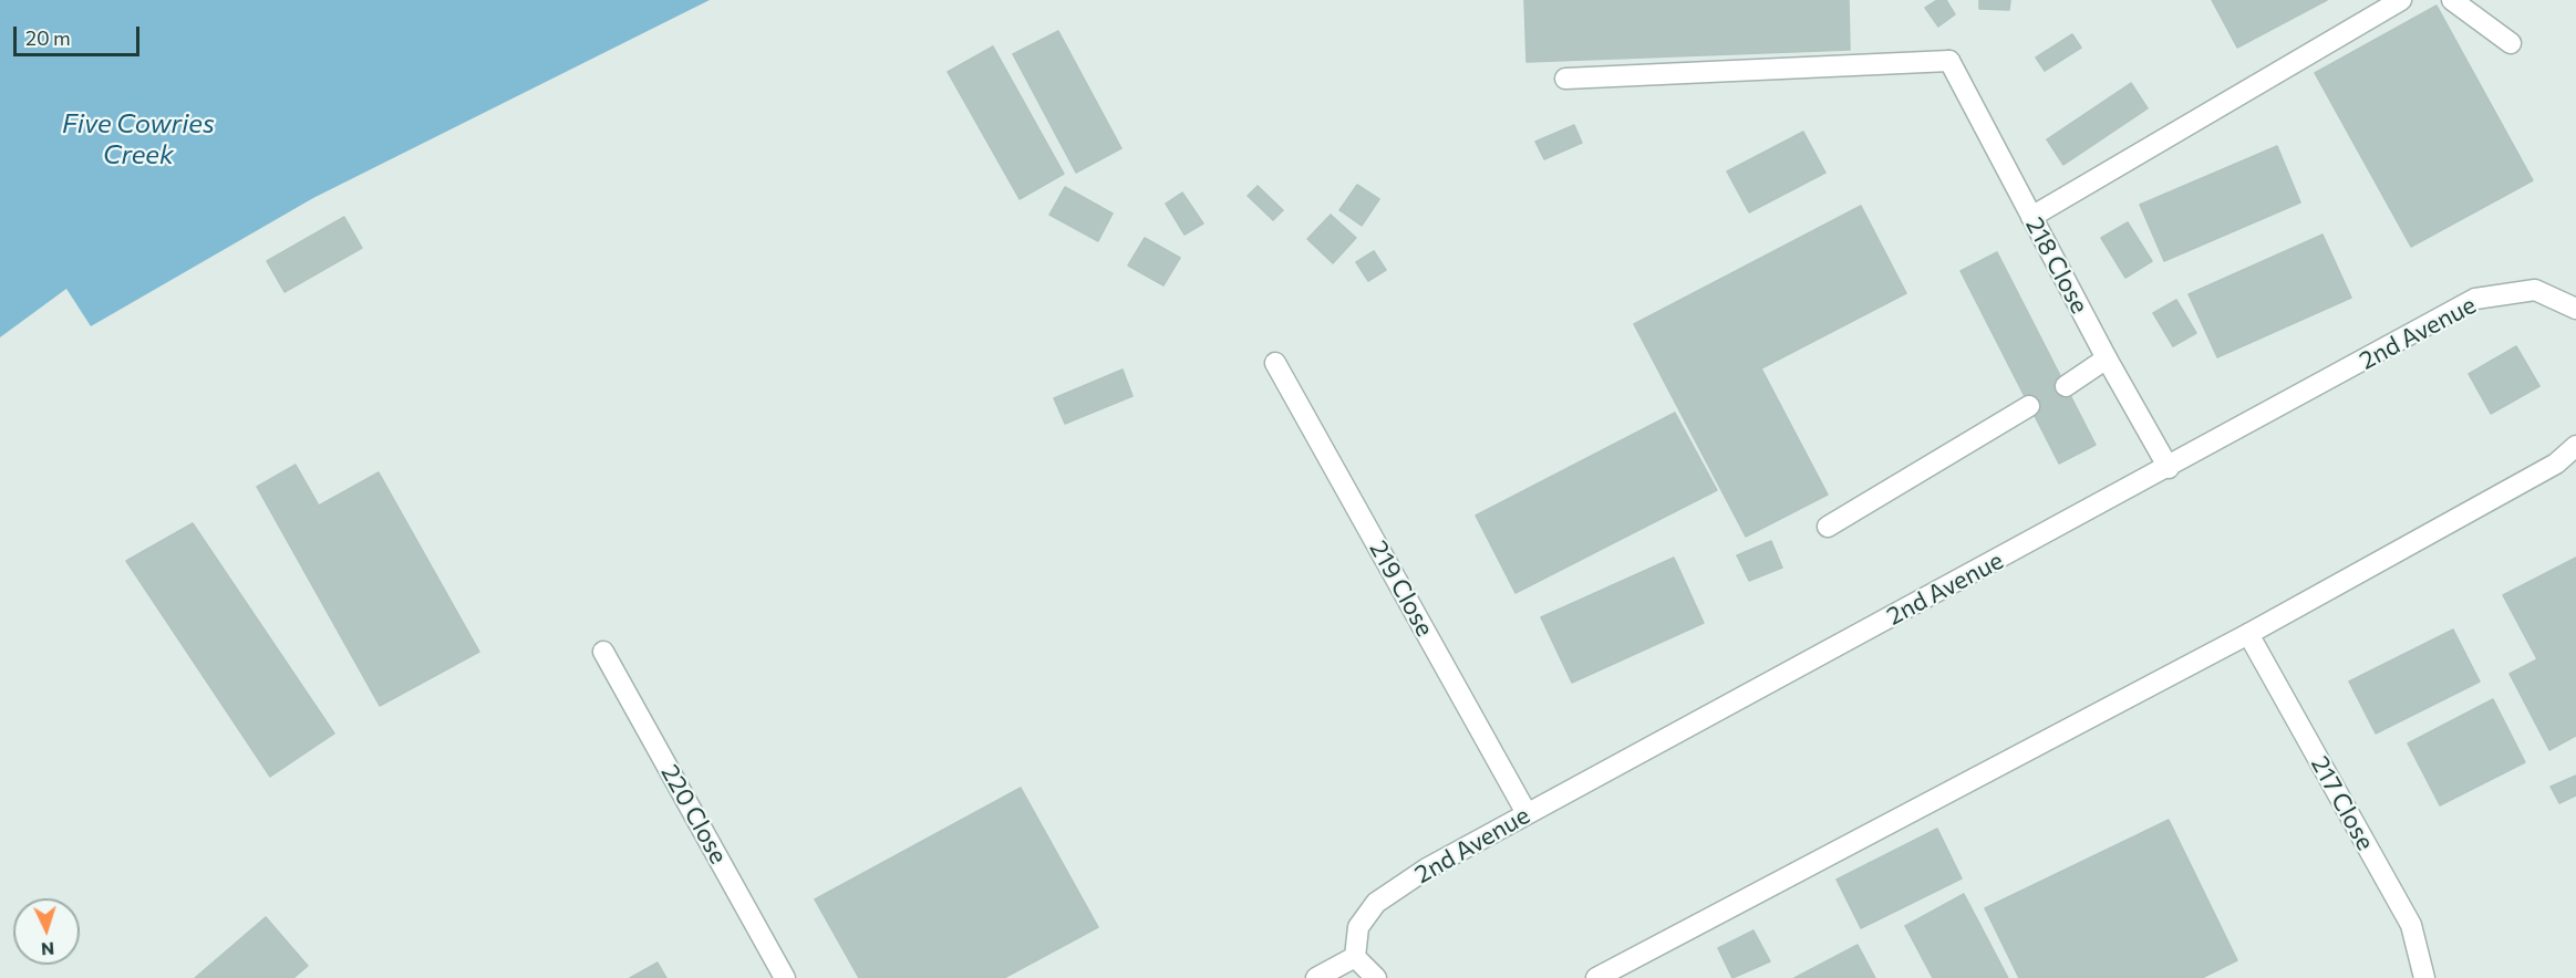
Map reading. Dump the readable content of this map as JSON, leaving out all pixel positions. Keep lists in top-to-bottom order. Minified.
{"streets":{"street":["218 Close","2nd Avenue","219 Close","217 Close","220 Close"]},"crossings":[["218 Close","2nd Avenue"],["2nd Avenue","219 Close"]],"water":["Five Cowries Creek"],"scale_bar":"20 m","north":"bottom"}
